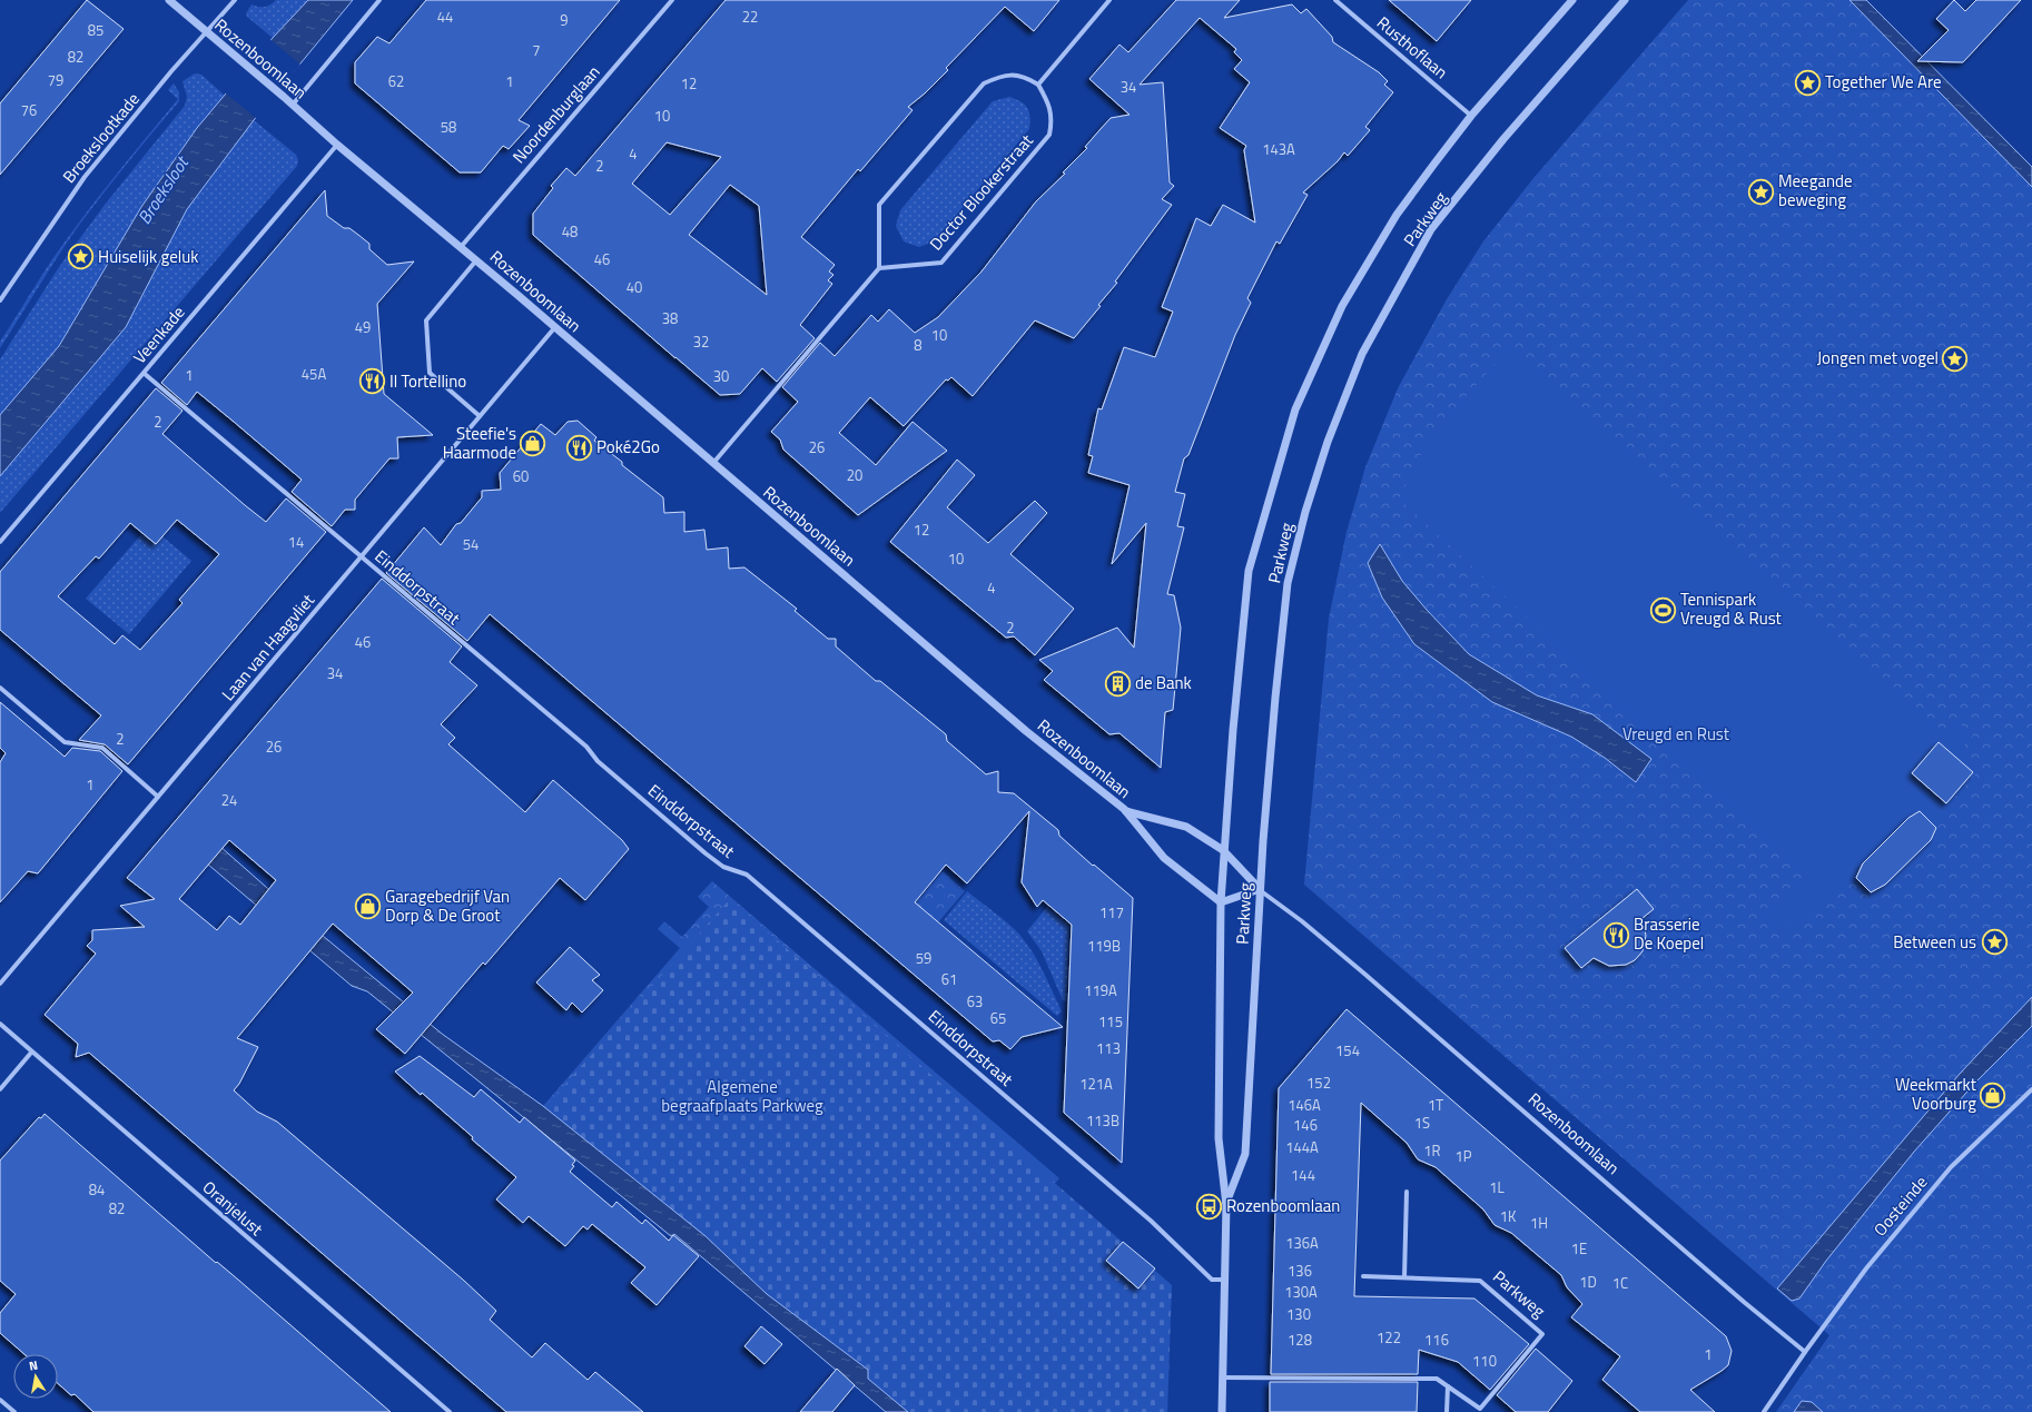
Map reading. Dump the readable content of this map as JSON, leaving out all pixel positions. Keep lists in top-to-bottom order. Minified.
{"streets":{"street":["Rusthoflaan","Rozenboomlaan","Noordenburglaan","Broekslootkade","Doctor Blookerstraat","Parkweg","Veenkade","Einddorpstraat","Laan van Haagvliet","Oosteinde","Oranjelust"]},"crossings":[["Rusthoflaan","Parkweg"],["Rozenboomlaan","Noordenburglaan"],["Rozenboomlaan","Broekslootkade"],["Rozenboomlaan","Parkweg"],["Rozenboomlaan","Veenkade"],["Rozenboomlaan","Laan van Haagvliet"],["Rozenboomlaan","Oosteinde"],["Parkweg","Einddorpstraat"],["Veenkade","Einddorpstraat"],["Einddorpstraat","Laan van Haagvliet"]],"water":["Broeksloot"],"parks":["Vreugd en Rust","Algemene begraafplaats Parkweg"],"places":{"place":["Together We Are","Meegande beweging","Huiselijk geluk","Jongen met vogel","Between us"],"restaurant":["Il Tortellino","Poké2Go","Brasserie De Koepel"],"shop":["Steefie's Haarmode","Garagebedrijf Van Dorp & De Groot","Weekmarkt Voorburg"],"sports":["Tennispark Vreugd & Rust"],"building":["de Bank"],"bus stop":["Rozenboomlaan"]},"house_numbers":["44","22","9","85","7","82","79","62","1","12","34","76","10","58","143A","4","2","48","46","40","38","49","10","32","8","45A","1","30","2","26","20","60","12","14","54","10","4","2","46","34","2","26","1","24","117","119B","59","61","119A","63","65","115","113","154","152","121A","146A","1T","113B","1S","146","144A","1R","1P","144","1L","84","82","1K","1H","136A","1E","136","1D","1C","130A","130","122","128","116","1","110"],"north":"top"}
